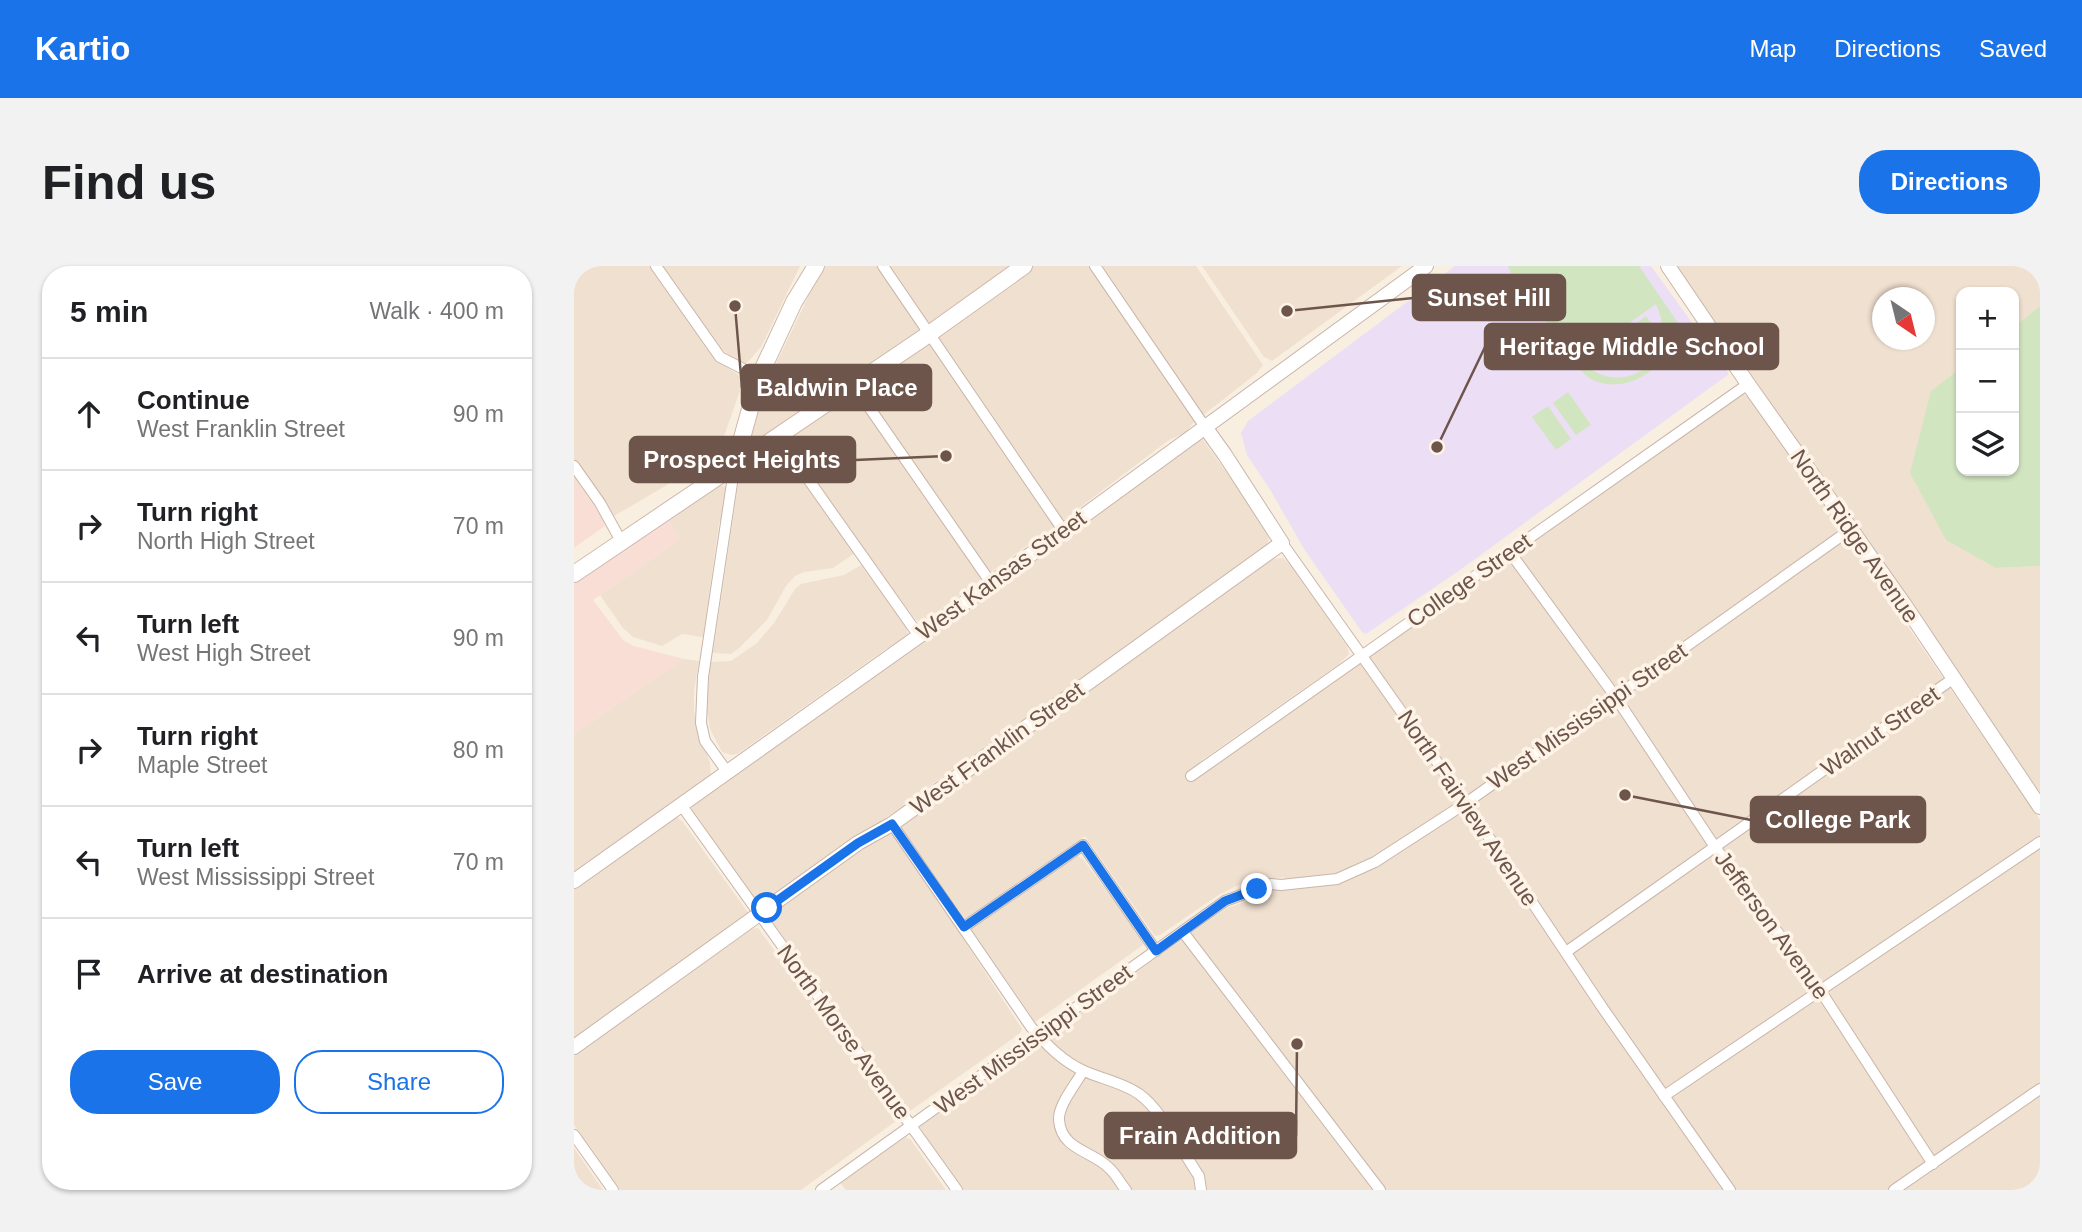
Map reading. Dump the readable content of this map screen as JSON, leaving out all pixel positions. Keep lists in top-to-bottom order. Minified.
{"streets":{"street":["North Ridge Avenue","West Kansas Street","College Street","West Mississippi Street","Walnut Street","West Franklin Street","North Fairview Avenue","Jefferson Avenue","North Morse Avenue"]},"crossings":[["North Ridge Avenue","College Street"],["North Ridge Avenue","West Mississippi Street"],["North Ridge Avenue","Walnut Street"],["West Kansas Street","North Fairview Avenue"],["West Kansas Street","North Morse Avenue"],["College Street","North Fairview Avenue"],["College Street","Jefferson Avenue"],["West Mississippi Street","North Fairview Avenue"],["West Mississippi Street","Jefferson Avenue"],["West Mississippi Street","North Morse Avenue"],["Walnut Street","North Fairview Avenue"],["Walnut Street","Jefferson Avenue"],["West Franklin Street","North Fairview Avenue"],["West Franklin Street","North Morse Avenue"]],"places":["Baldwin Place","Sunset Hill","Heritage Middle School","Prospect Heights","College Park","Frain Addition"],"north":"bottom right","page":{"header":"Kartio","nav":["Map","Directions","Saved"],"buttons":["Directions",["Save","Share"]],"title":"Find us","heading":["5 min","Walk · 400 m"],"map_buttons":["+","−"],"list":[["Continue","West Franklin Street","90 m"],["Turn right","North High Street","70 m"],["Turn left","West High Street","90 m"],["Turn right","Maple Street","80 m"],["Turn left","West Mississippi Street","70 m"],"Arrive at destination"]}}
